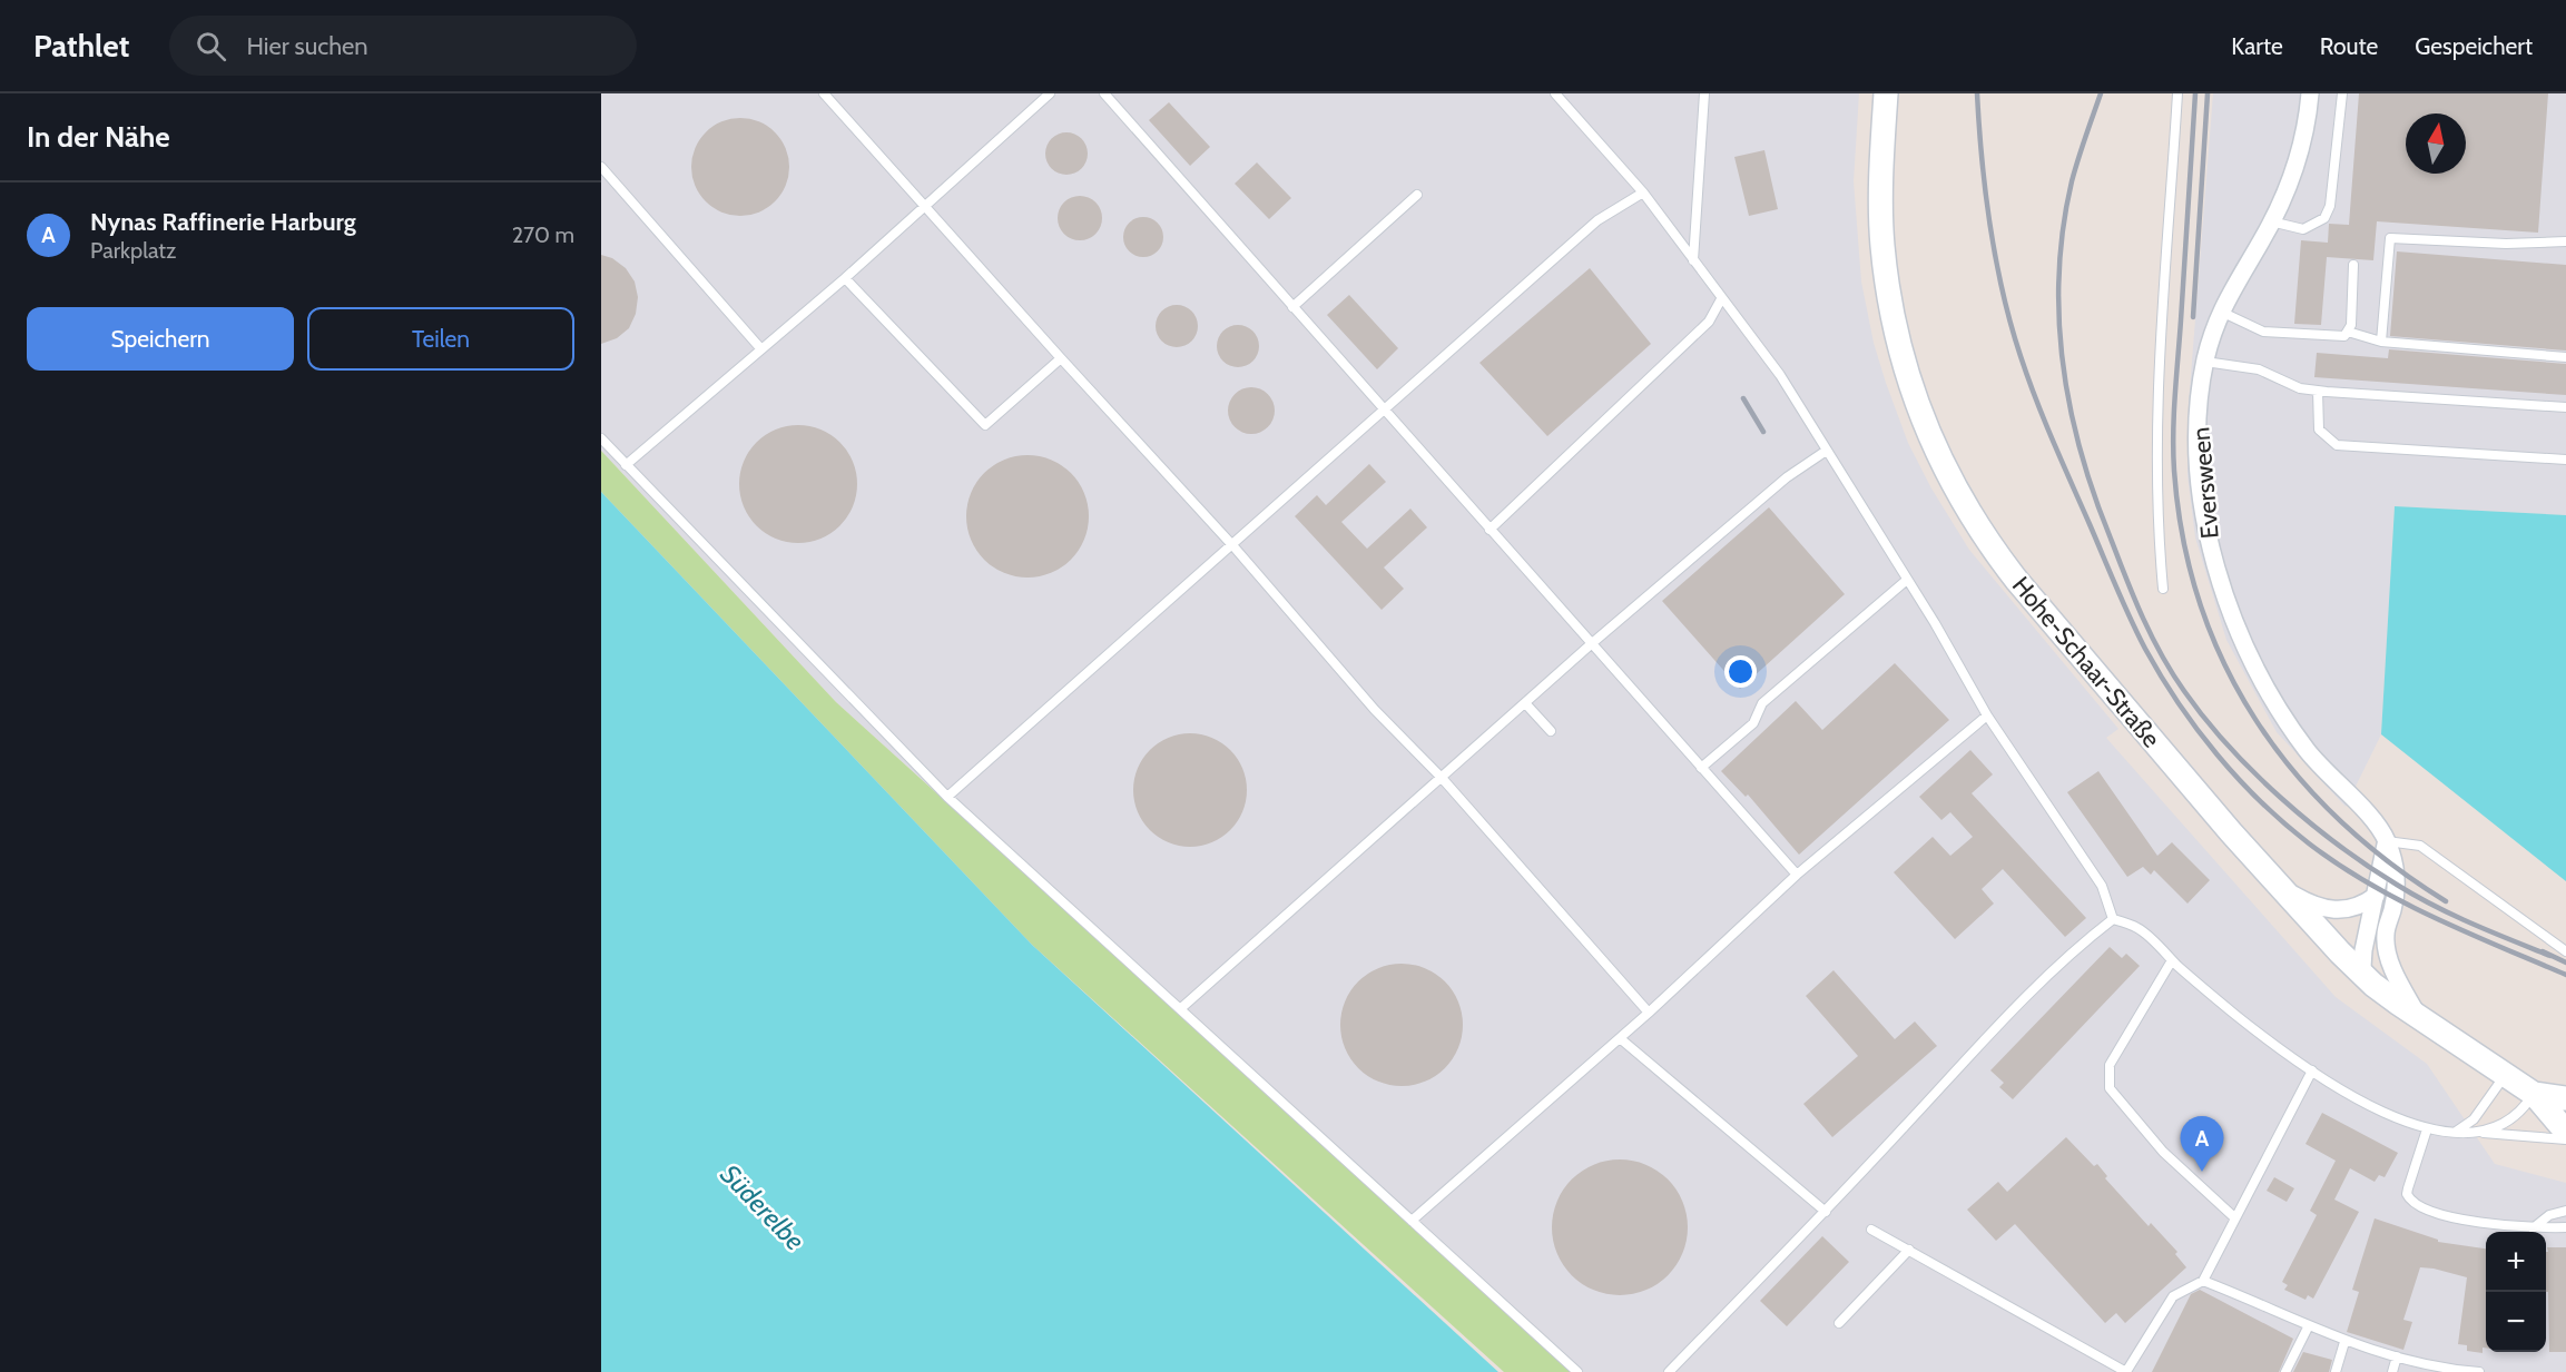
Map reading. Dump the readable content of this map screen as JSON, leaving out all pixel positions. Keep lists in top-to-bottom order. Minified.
{"streets":{"main road":["Hohe-Schaar-Straße"],"street":["Eversween"]},"crossings":[["Eversween","Hohe-Schaar-Straße"]],"water":["Süderelbe"],"north":"top","page":{"header":"Pathlet","search":"Hier suchen","nav":["Karte","Route","Gespeichert"],"heading":"In der Nähe","list":[{"mark":"A","name":"Nynas Raffinerie Harburg","note":"Parkplatz","value":"270 m"}],"buttons":["Speichern","Teilen"],"pins":"A","map_buttons":["+","−"]}}
